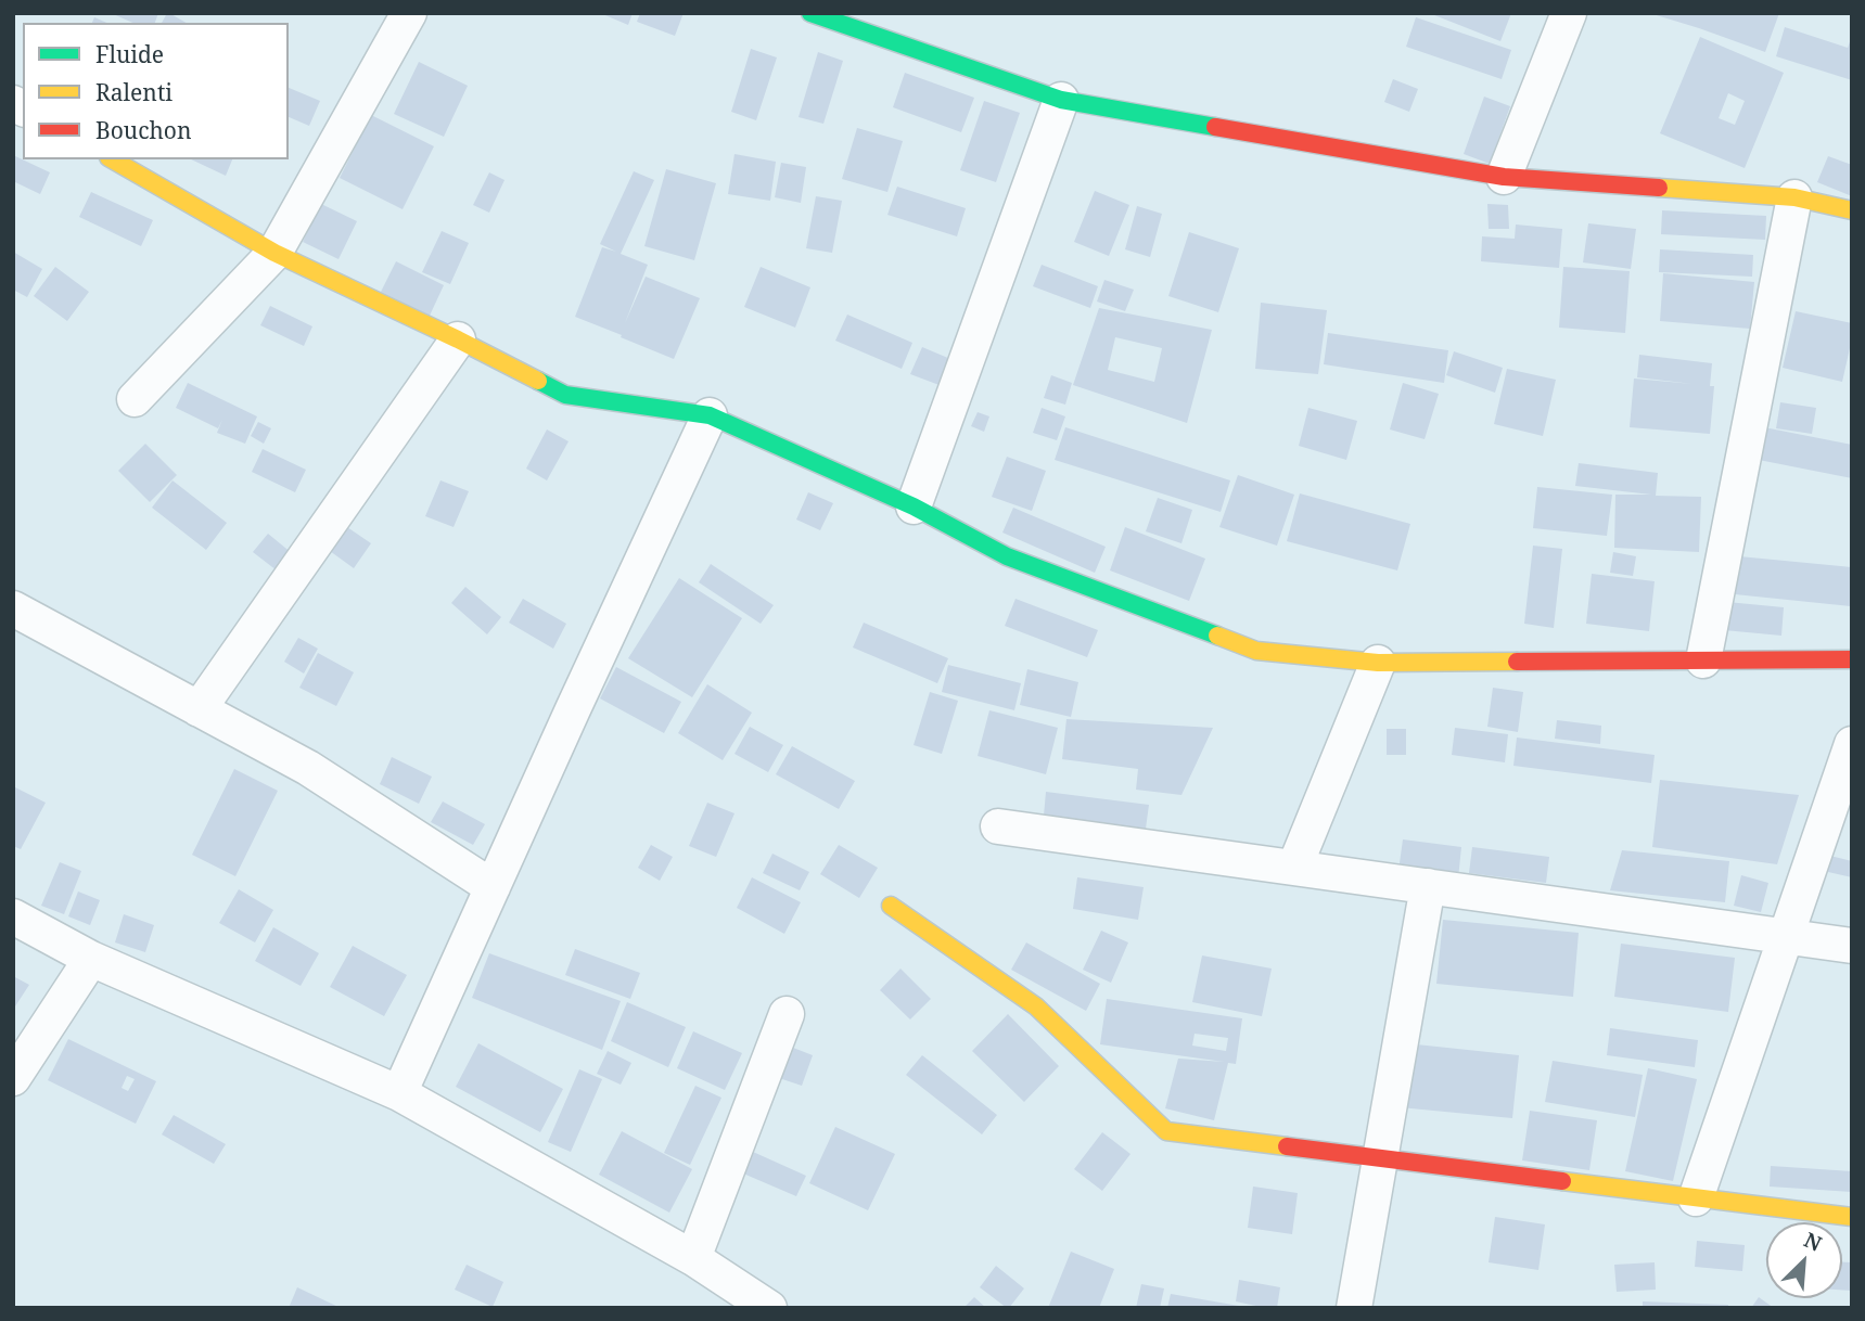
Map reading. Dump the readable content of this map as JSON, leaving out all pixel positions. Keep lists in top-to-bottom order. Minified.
{"legend":["Fluide","Ralenti","Bouchon"],"north":"top right"}
